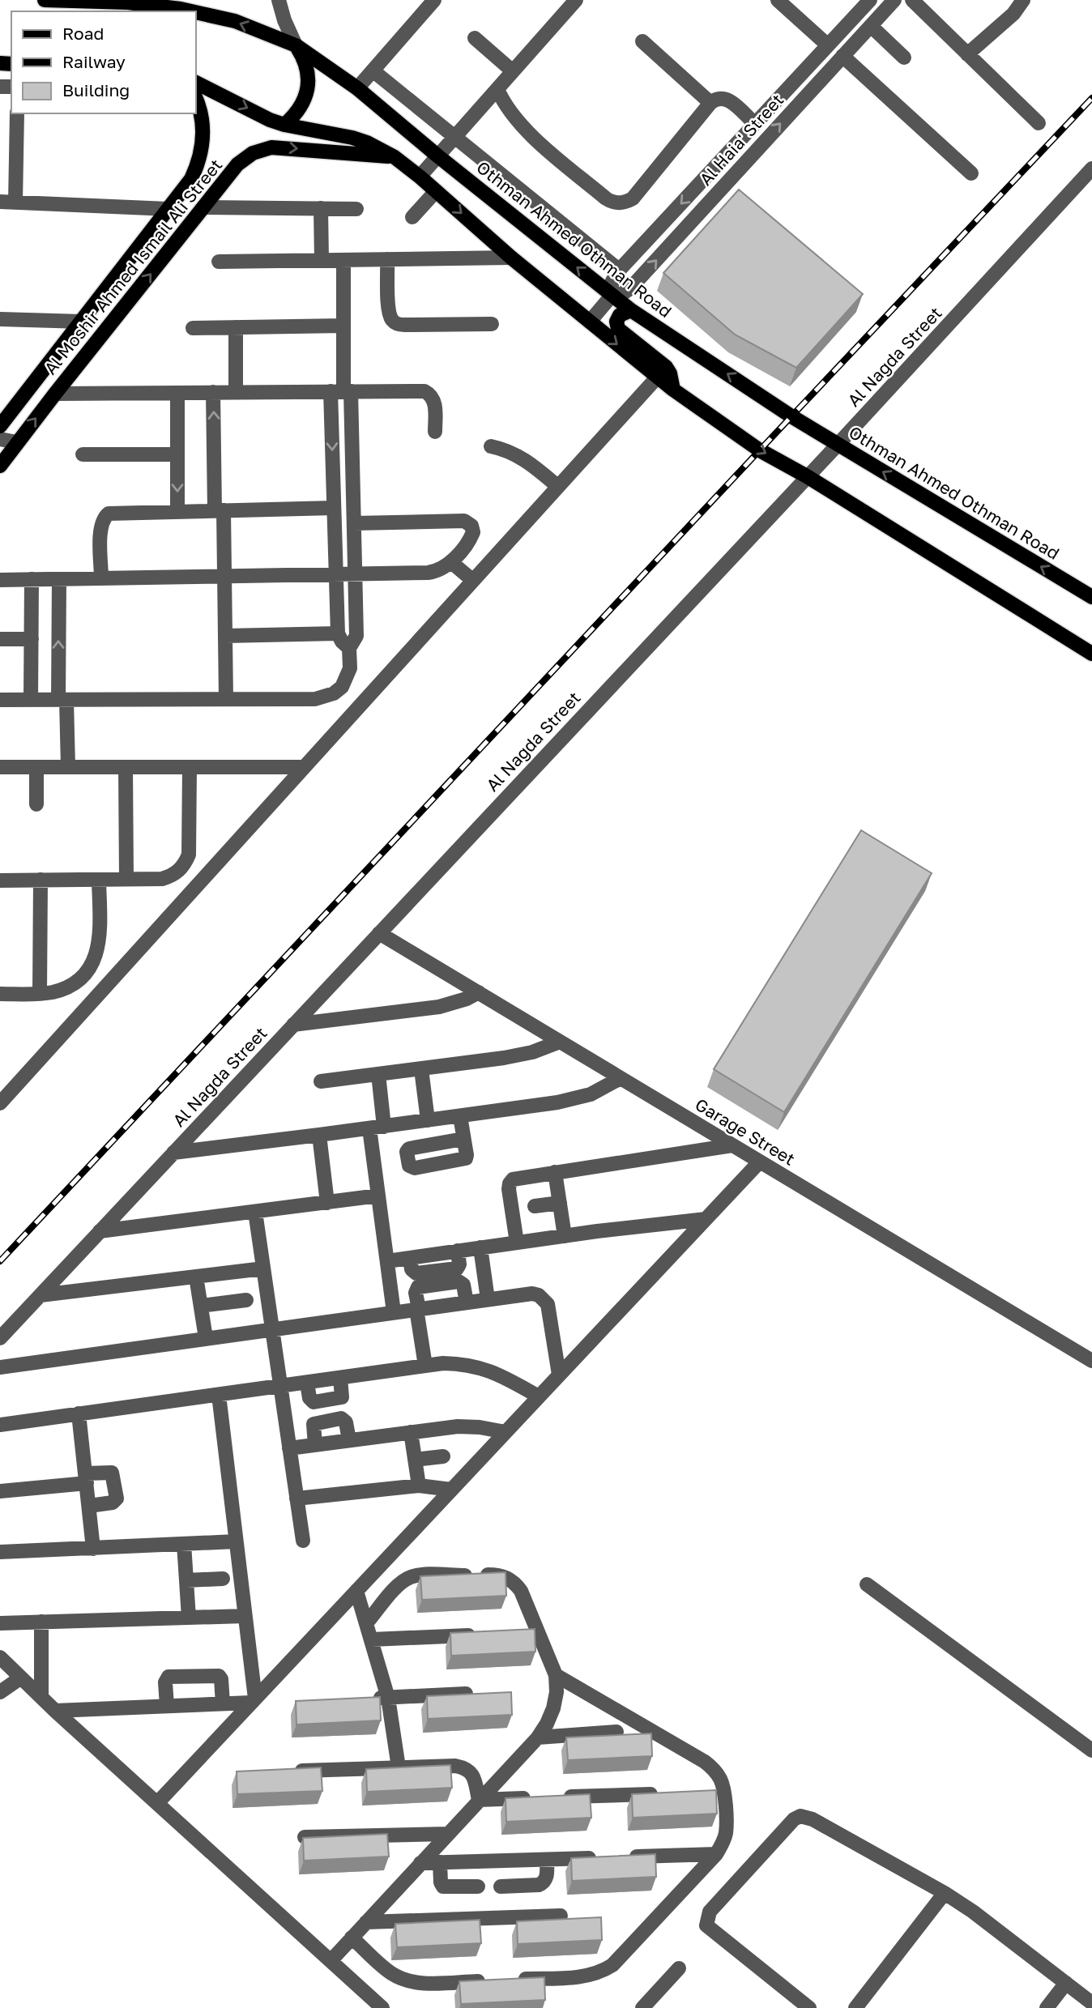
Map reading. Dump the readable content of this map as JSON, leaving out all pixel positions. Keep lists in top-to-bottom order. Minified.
{"streets":{"main road":["Othman Ahmed Othman Road","Al Moshir Ahmed Ismail Ali Street"],"street":["Al Haia' Street","Al Nagda Street","Garage Street"]},"crossings":[["Al Haia' Street","Othman Ahmed Othman Road"],["Othman Ahmed Othman Road","Al Nagda Street"],["Al Nagda Street","Garage Street"]],"legend":["Road","Railway","Building"]}
